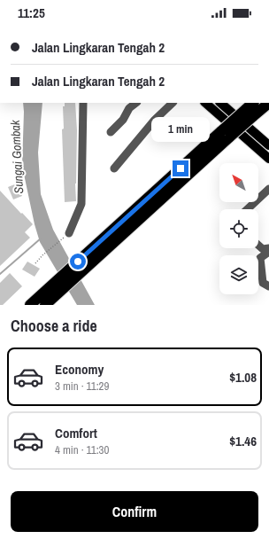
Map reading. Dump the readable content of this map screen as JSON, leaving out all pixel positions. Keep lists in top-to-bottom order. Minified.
{"water":["Sungai Gombak"],"north":"top left","page":{"status":"11:25","banner":["Jalan Lingkaran Tengah 2","Jalan Lingkaran Tengah 2"],"bubble":"1 min","heading":"Choose a ride","list":[{"name":"Economy","note":"3 min · 11:29","value":"$1.08"},{"name":"Comfort","note":"4 min · 11:30","value":"$1.46"}],"buttons":"Confirm"}}
